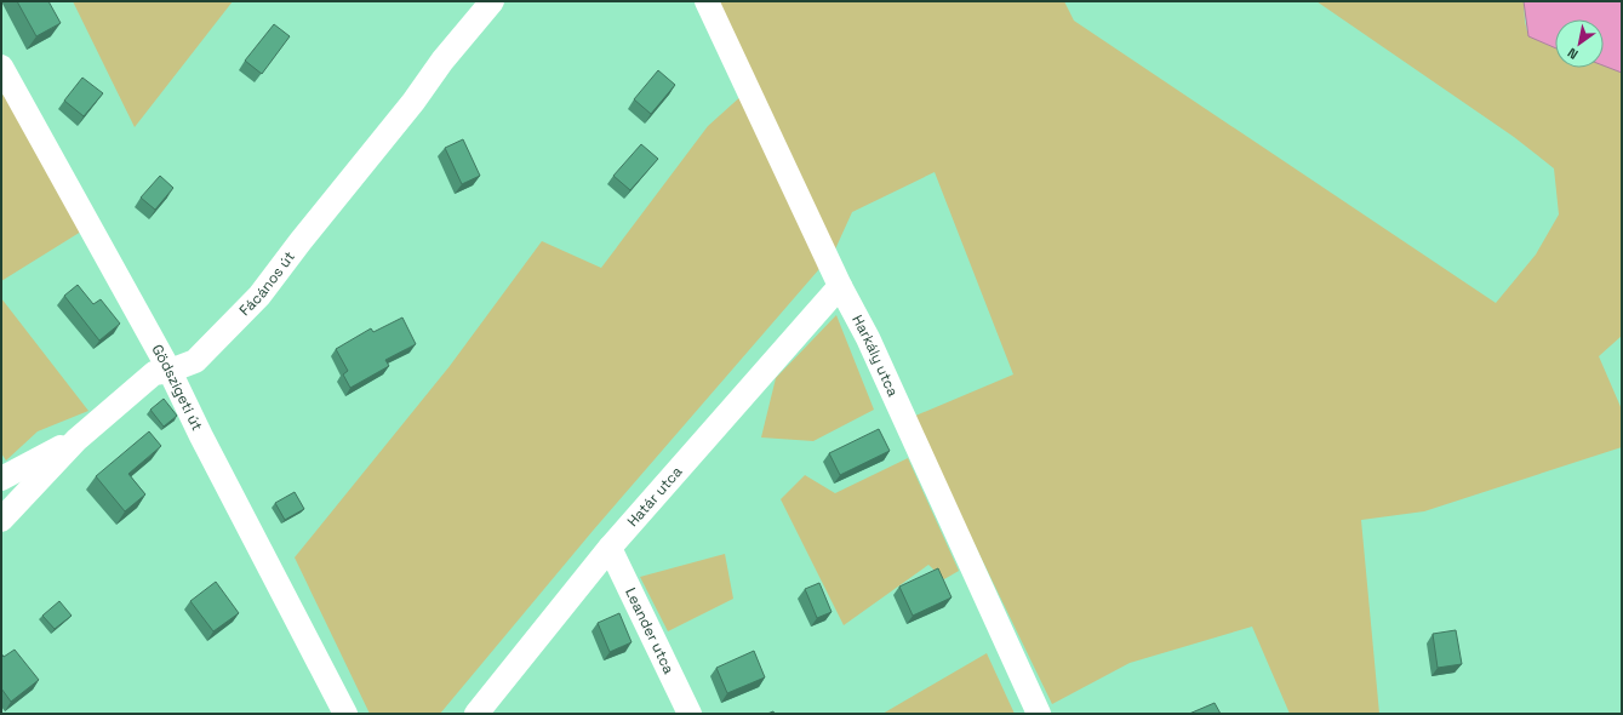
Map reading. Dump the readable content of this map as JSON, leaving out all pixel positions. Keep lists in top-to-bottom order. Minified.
{"streets":{"street":["Fácános út","Harkály utca","Gödszigeti út","Határ utca","Leander utca"]},"crossings":[["Fácános út","Gödszigeti út"],["Harkály utca","Határ utca"],["Határ utca","Leander utca"]],"north":"bottom left"}
